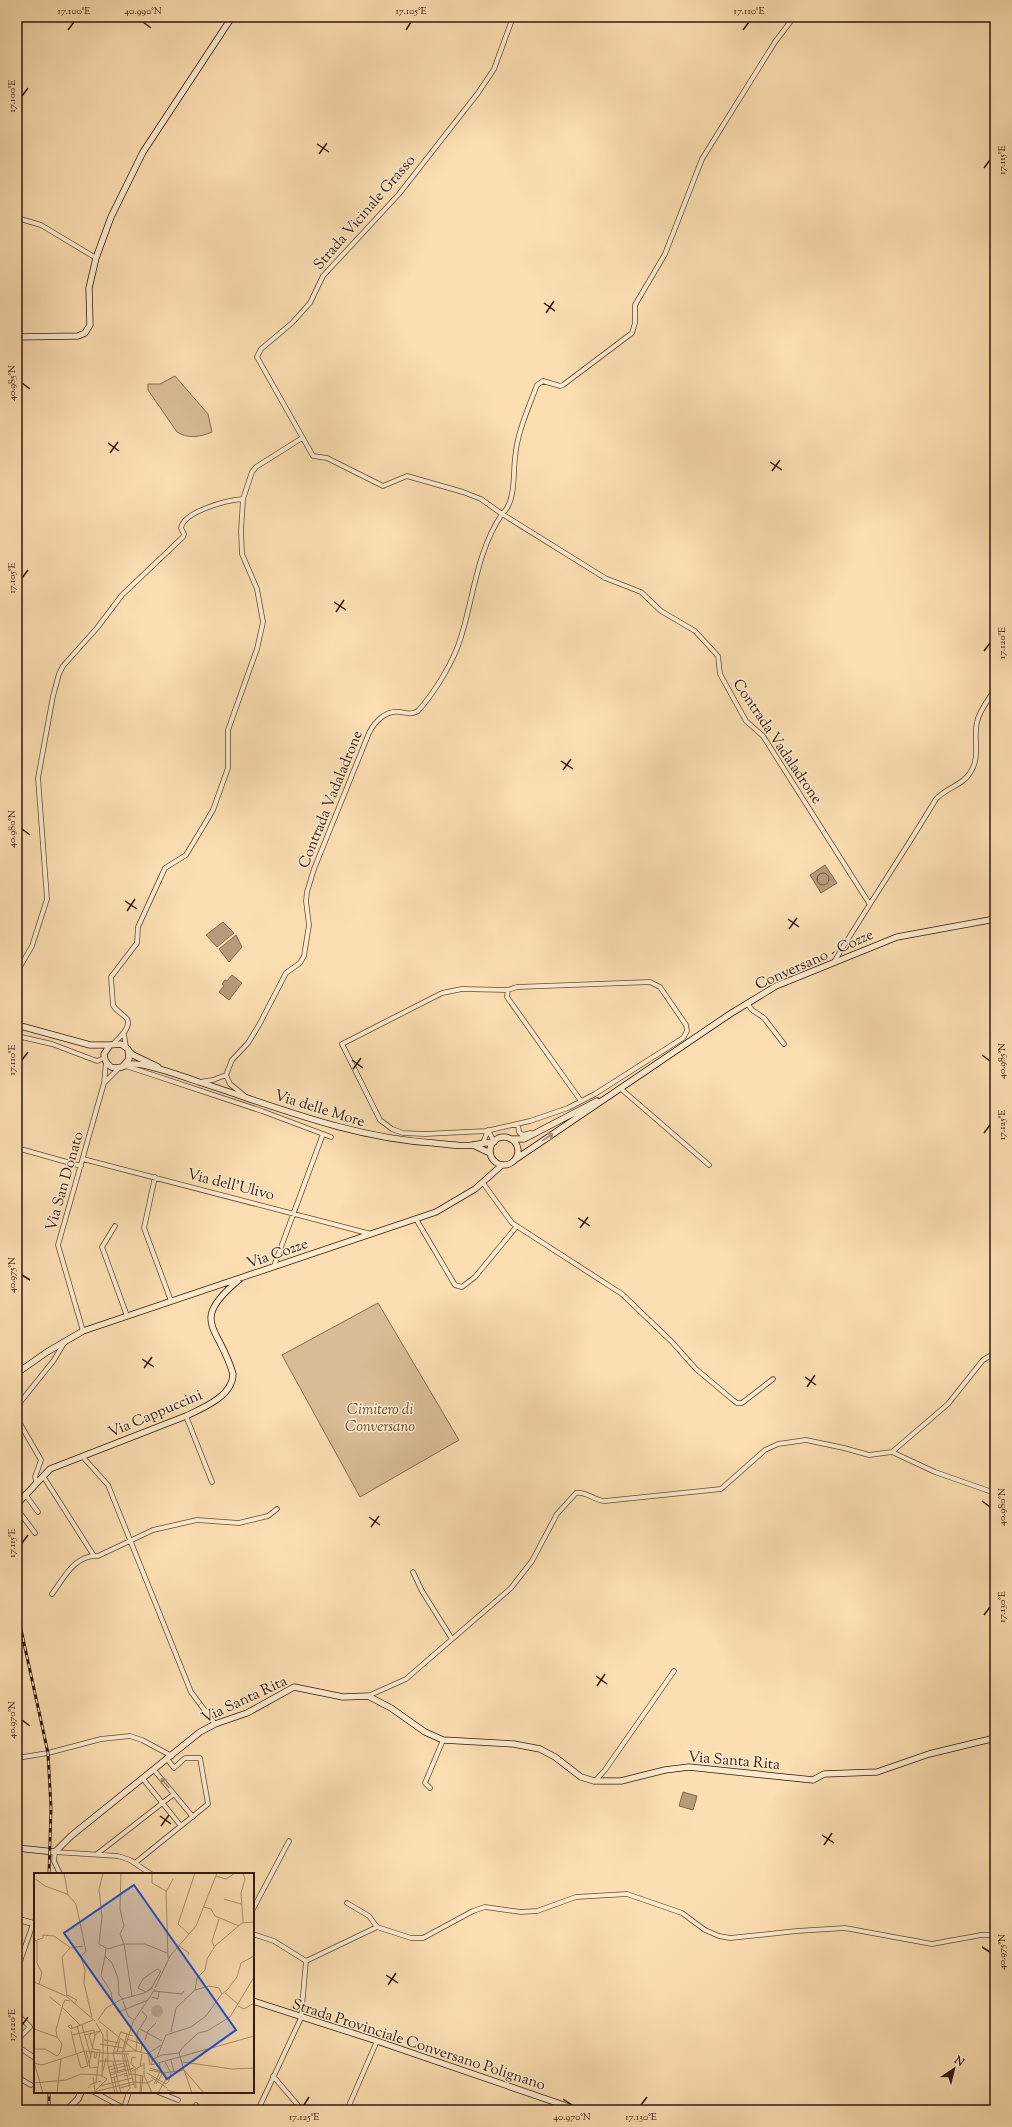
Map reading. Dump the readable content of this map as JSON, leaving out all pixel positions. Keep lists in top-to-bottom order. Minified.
{"streets":{"street":["Strada Vicinale Grasso","Contrada Vadaladrone","Conversano - Cozze","Via delle More","Via San Donato","Via dell'Ulivo","Via Cozze","Via Cappuccini","Via Santa Rita","Strada Provinciale Conversano Polignano"]},"crossings":[["Via San Donato","Via dell'Ulivo"],["Via San Donato","Via Cozze"],["Via dell'Ulivo","Via Cozze"],["Via Cozze","Via Cappuccini"]],"parks":["Cimitero di Conversano"],"north":"top right","coordinates":["17.100°E","40.990°N","17.105°E","17.110°E","17.115°E","40.985°N","17.120°E","40.980°N","17.125°E","40.975°N","17.130°E","40.970°N"]}
